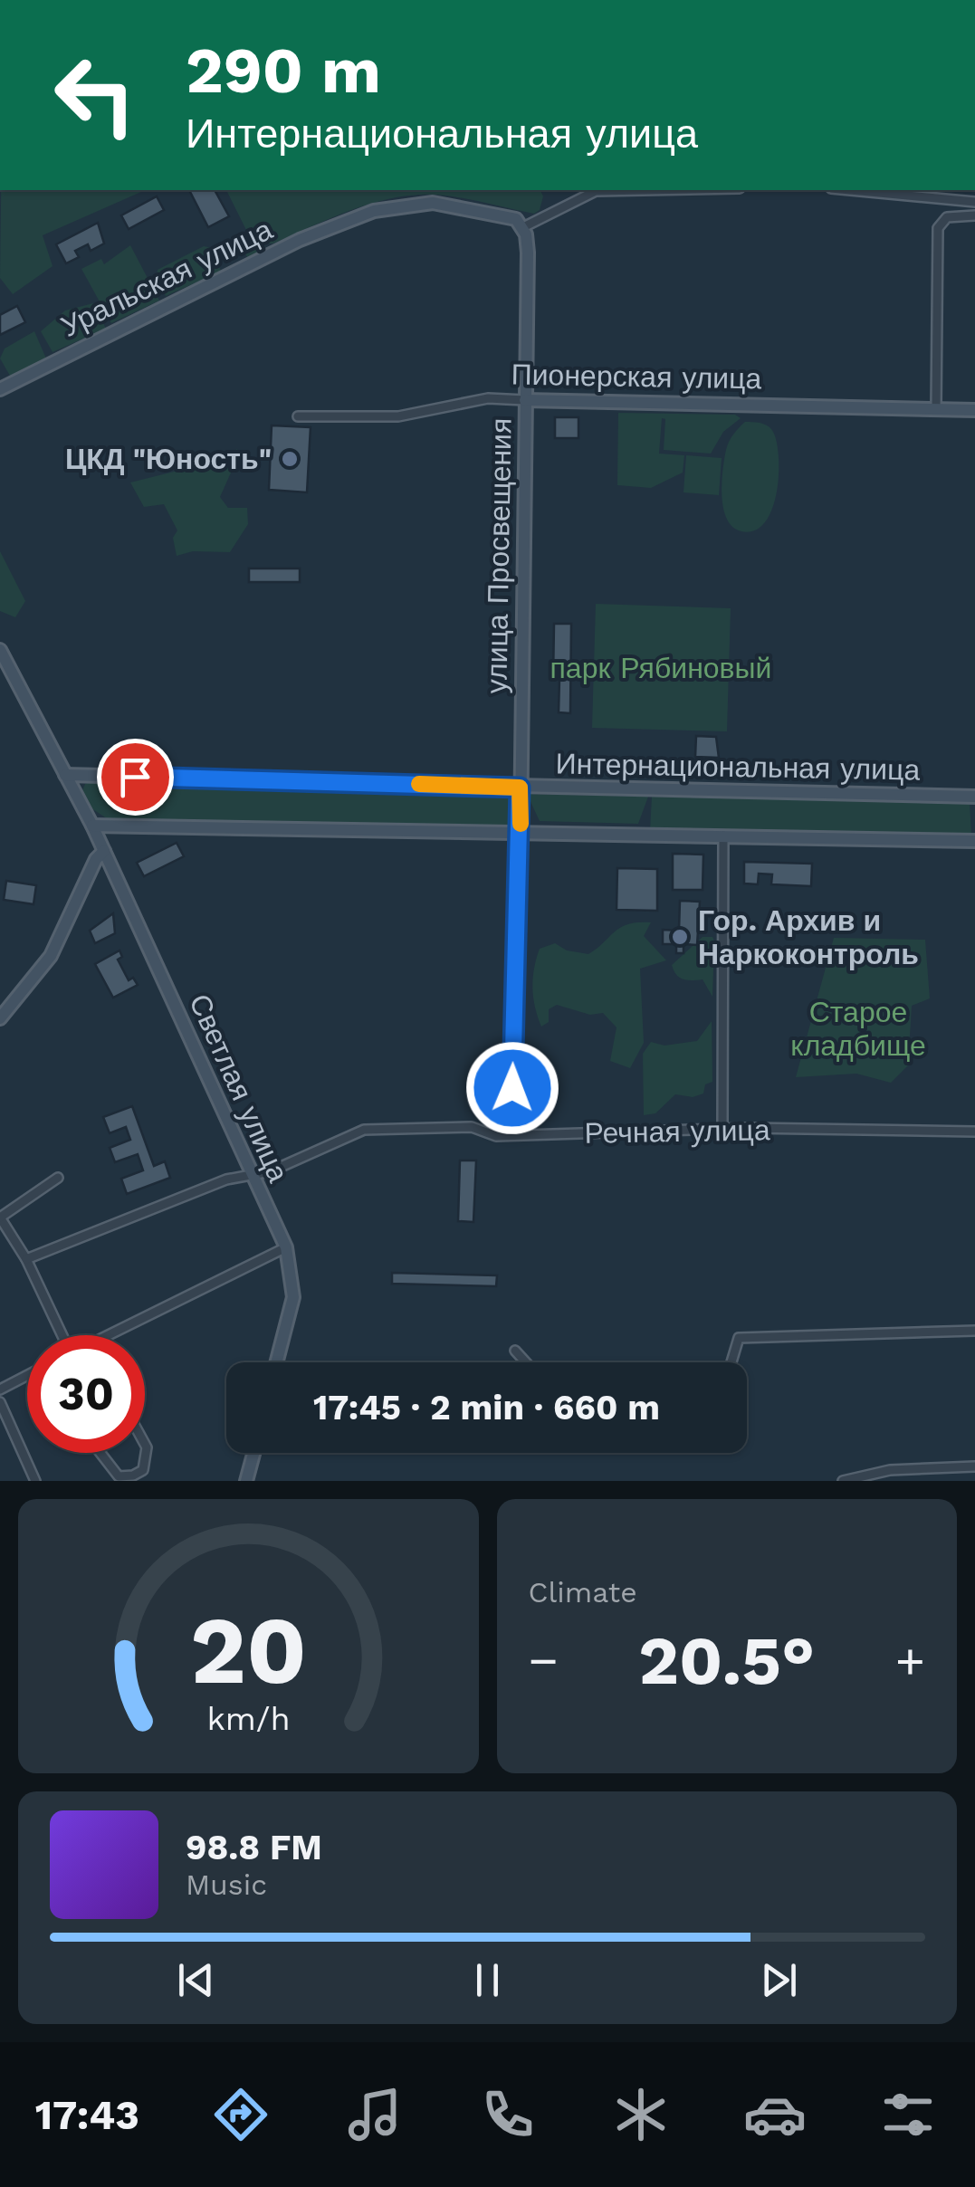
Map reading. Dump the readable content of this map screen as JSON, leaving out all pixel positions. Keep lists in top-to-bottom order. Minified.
{"streets":{"street":["Уральская улица","Пионерская улица","улица Просвещения","Интернациональная улица","Светлая улица","Речная улица"]},"crossings":[["Уральская улица","улица Просвещения"],["Пионерская улица","улица Просвещения"],["улица Просвещения","Интернациональная улица"],["Интернациональная улица","Светлая улица"],["Светлая улица","Речная улица"]],"parks":["парк Рябиновый","Старое кладбище"],"places":["ЦКД \"Юность\"","Гор. Архив и Наркоконтроль"],"page":{"turn":["290 m","Интернациональная улица"],"limit":"30","trip":"17:45 · 2 min · 660 m","tile":"Climate","heat":["−","20.5°","+"],"song":["98.8 FM","Music"],"tabs":"17:43","gauge":["20","km/h"]}}
